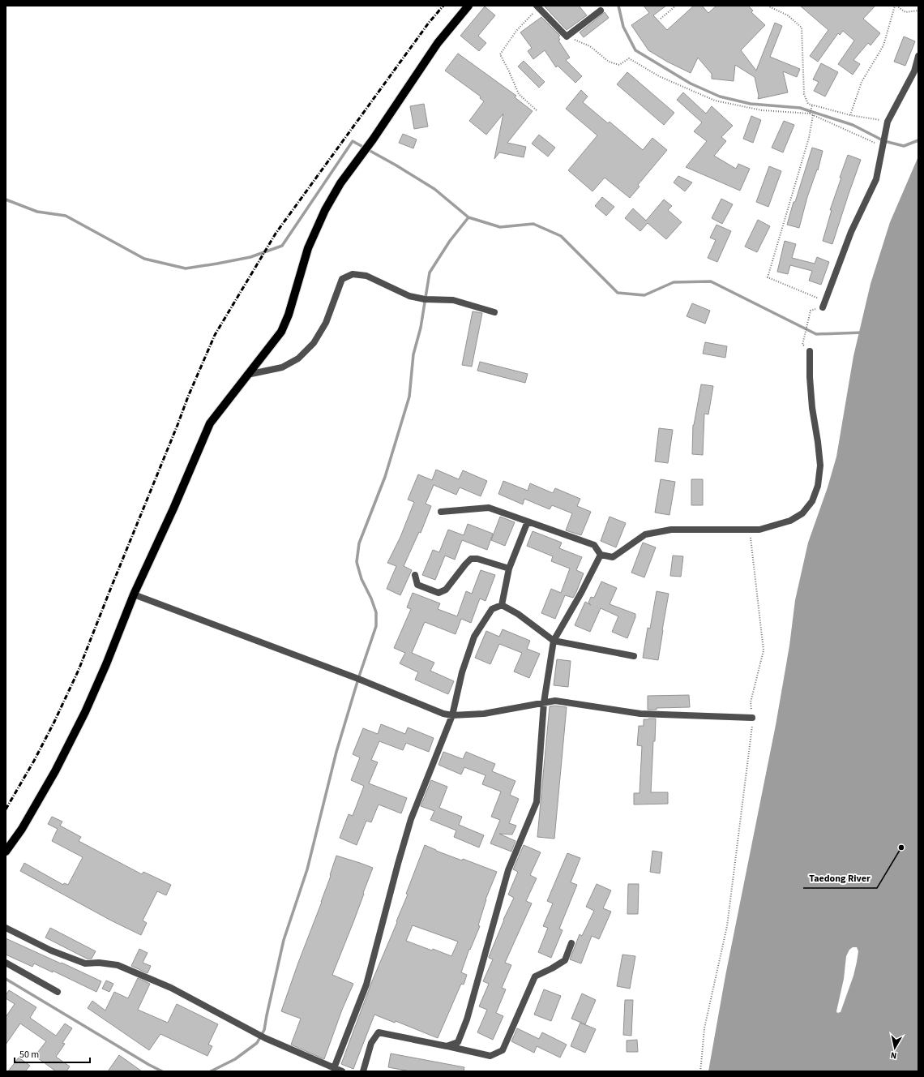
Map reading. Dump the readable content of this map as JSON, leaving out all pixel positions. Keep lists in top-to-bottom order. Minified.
{"places":["Taedong River"],"scale_bar":"50 m","north":"bottom"}
